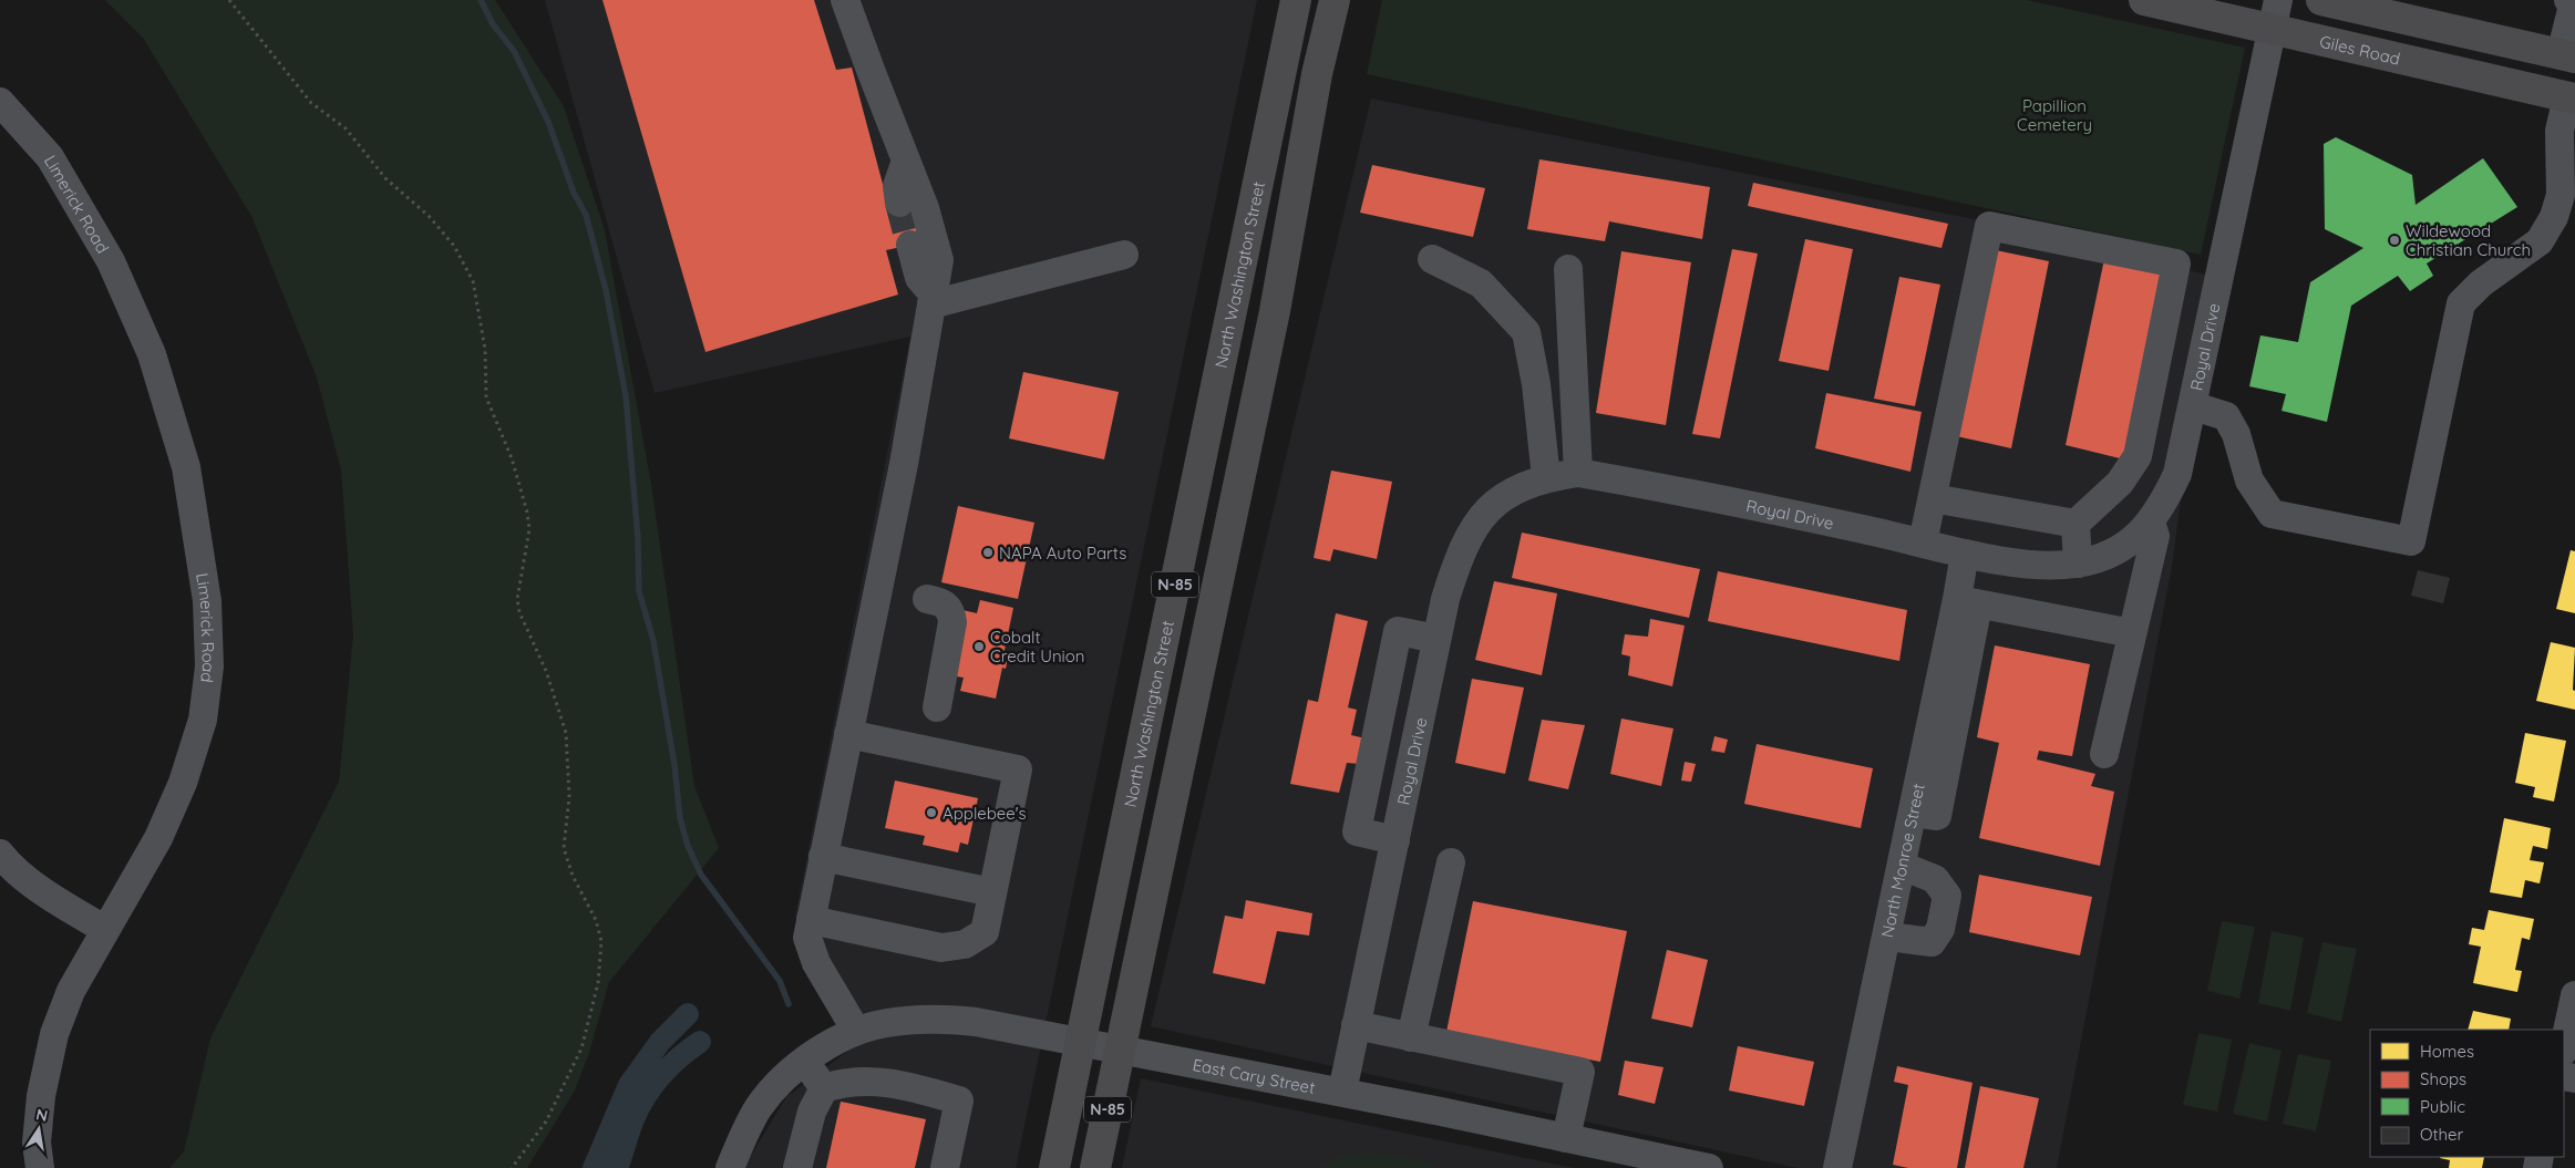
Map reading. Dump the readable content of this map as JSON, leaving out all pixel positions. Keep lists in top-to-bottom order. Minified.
{"streets":{"main road":["Giles Road","North Washington Street","N-85"],"street":["Limerick Road","Royal Drive","North Monroe Street","East Cary Street"]},"crossings":[["Giles Road","Royal Drive"],["North Washington Street","East Cary Street"],["Royal Drive","North Monroe Street"],["Royal Drive","East Cary Street"],["N-85","East Cary Street"]],"parks":["Papillion Cemetery"],"places":["Wildewood Christian Church","NAPA Auto Parts","Cobalt Credit Union","Applebee's"],"legend":["Homes","Shops","Public","Other"],"north":"top"}
